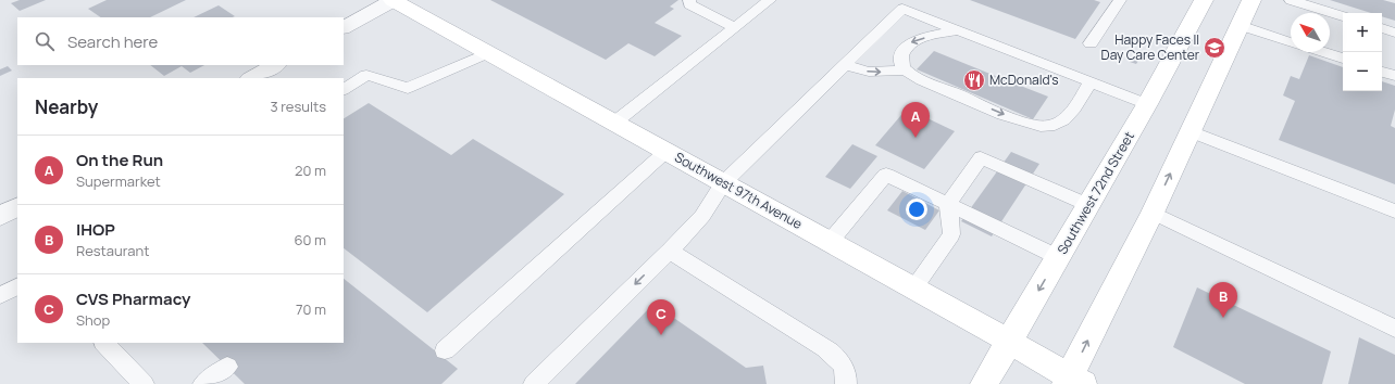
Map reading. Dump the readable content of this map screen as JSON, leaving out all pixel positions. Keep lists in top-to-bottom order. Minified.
{"streets":{"main road":["Southwest 97th Avenue","Southwest 72nd Street"]},"crossings":[["Southwest 97th Avenue","Southwest 72nd Street"]],"places":{"school or university":["Happy Faces II Day Care Center"],"restaurant":["McDonald's"]},"north":"top left","page":{"map_buttons":["+","−"],"search":"Search here","heading":["Nearby","3 results"],"pins":["A","B","C"],"list":[{"mark":"A","name":"On the Run","note":"Supermarket","value":"20 m"},{"mark":"B","name":"IHOP","note":"Restaurant","value":"60 m"},{"mark":"C","name":"CVS Pharmacy","note":"Shop","value":"70 m"}]}}
